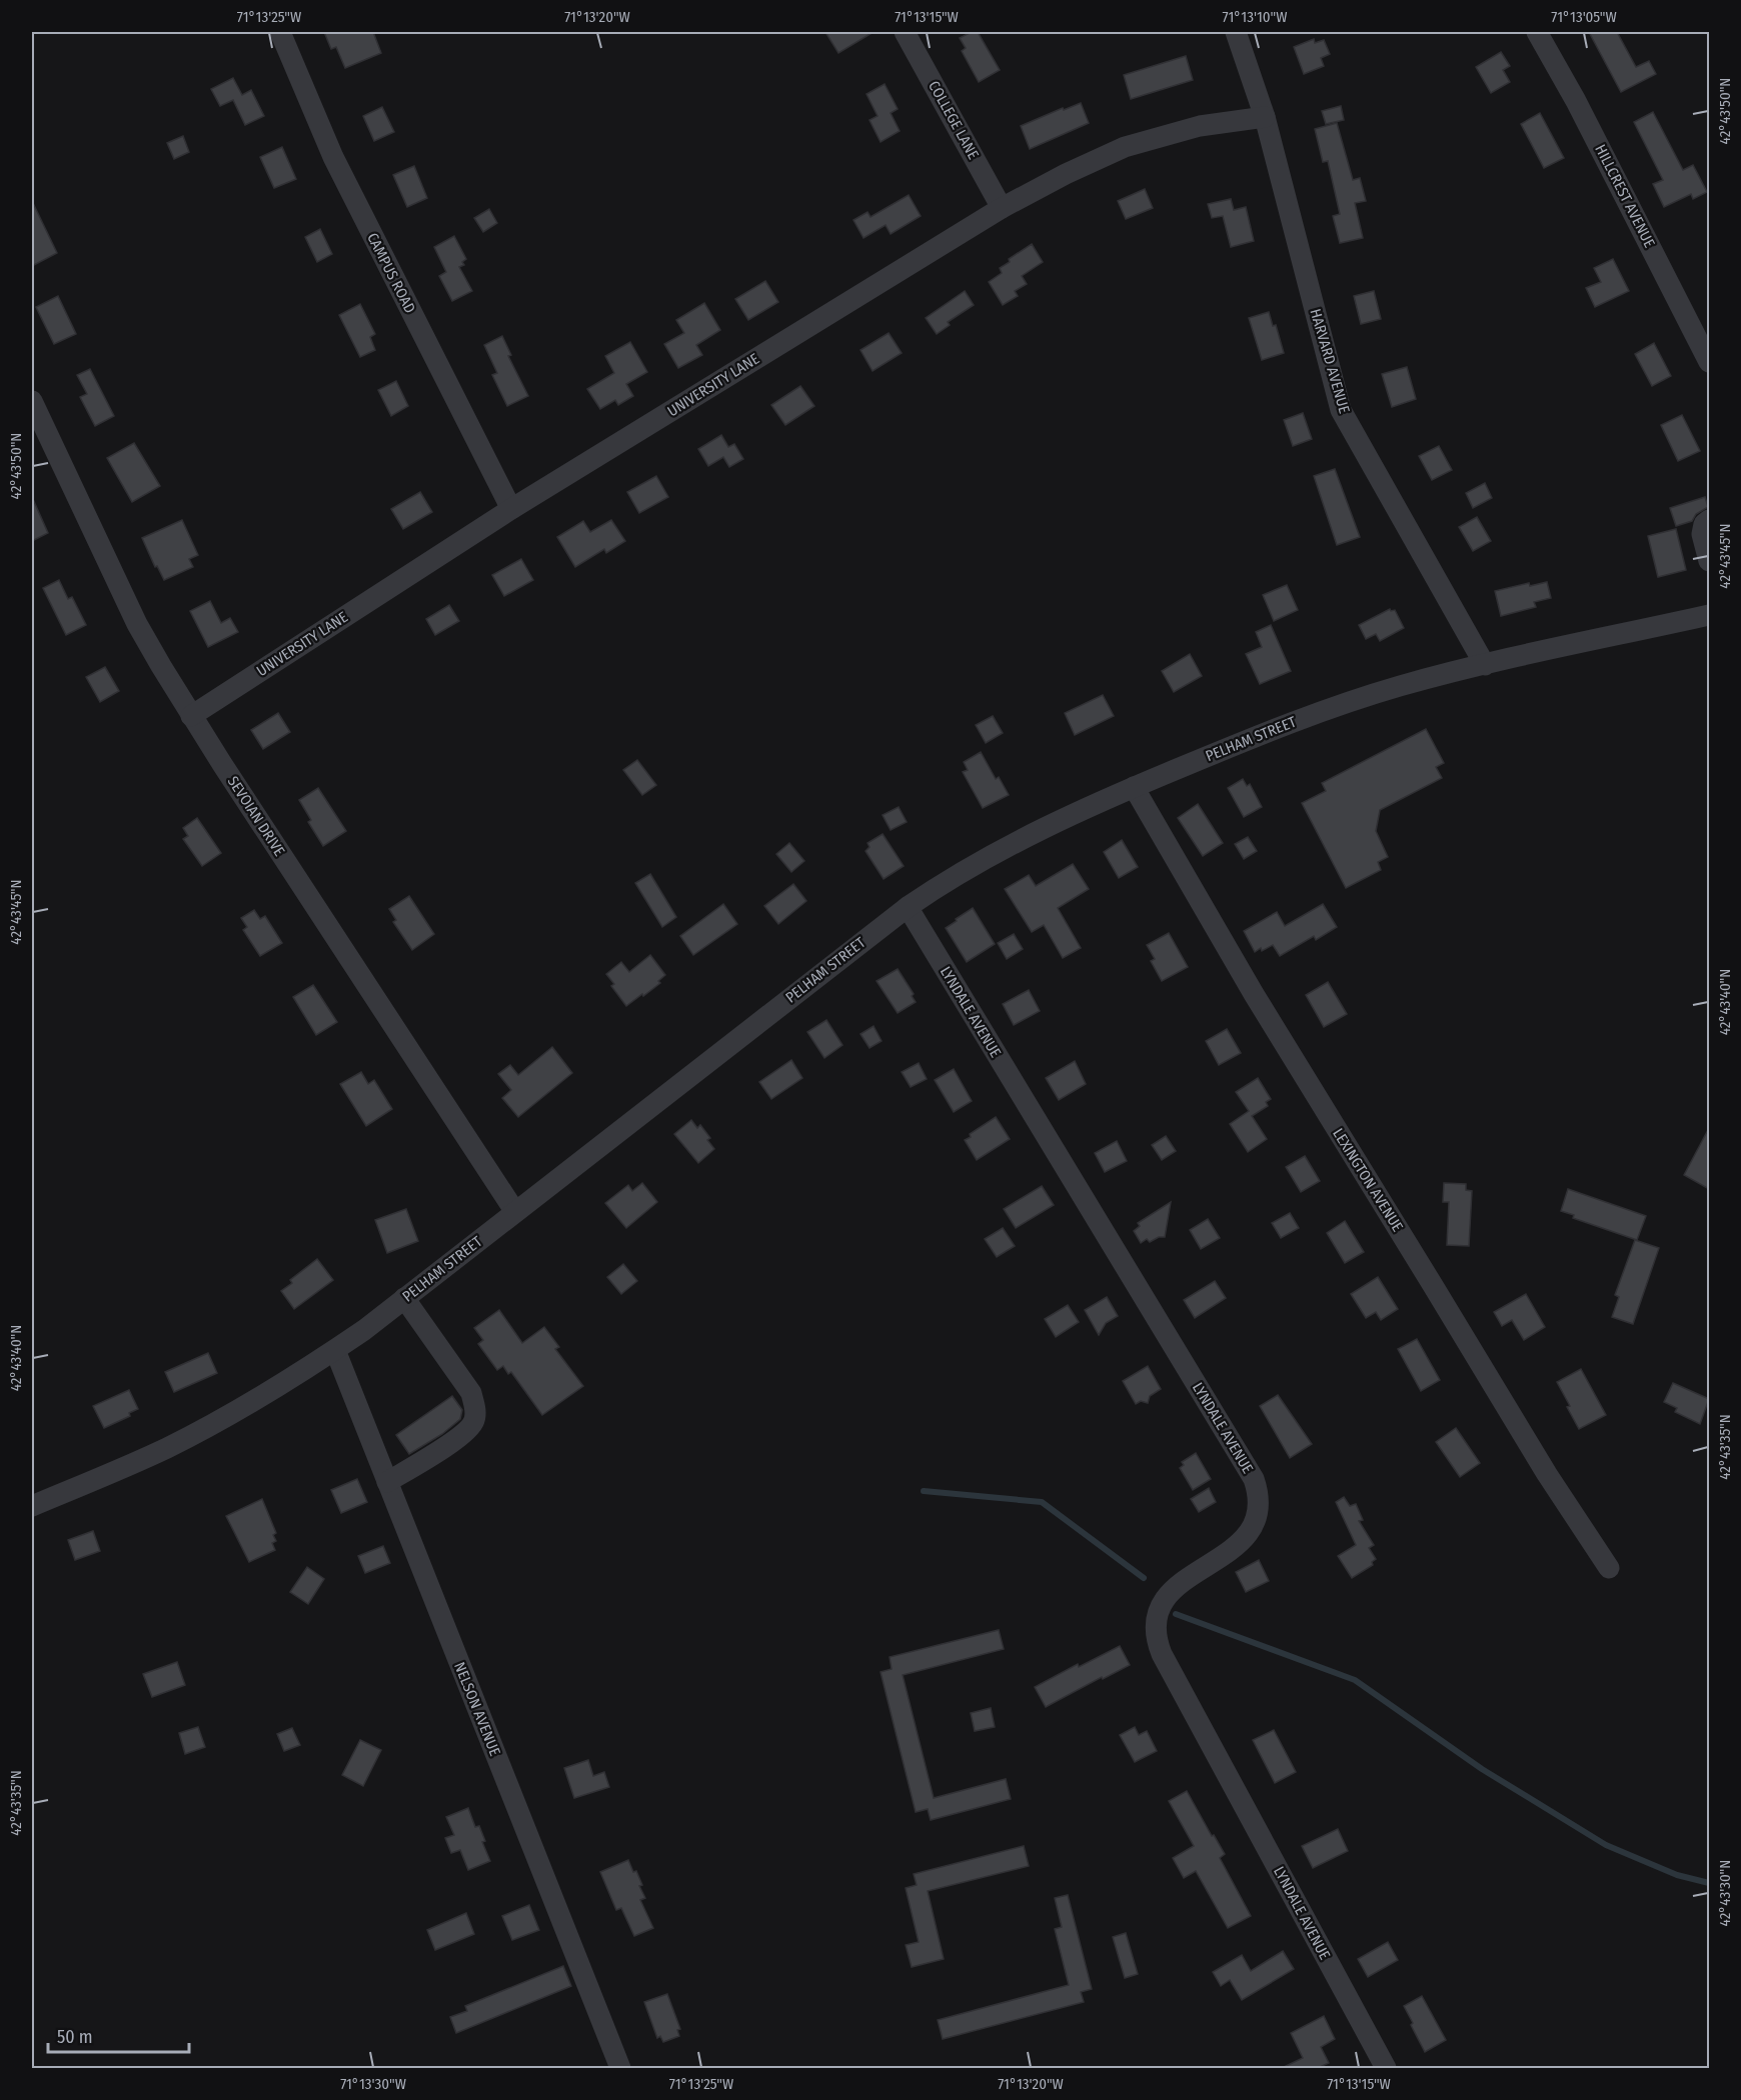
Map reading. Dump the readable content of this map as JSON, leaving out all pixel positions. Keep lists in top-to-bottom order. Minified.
{"streets":{"street":["COLLEGE LANE","HILLCREST AVENUE","CAMPUS ROAD","HARVARD AVENUE","UNIVERSITY LANE","PELHAM STREET","SEVOIAN DRIVE","LYNDALE AVENUE","LEXINGTON AVENUE","NELSON AVENUE"]},"crossings":[["COLLEGE LANE","UNIVERSITY LANE"],["CAMPUS ROAD","UNIVERSITY LANE"],["HARVARD AVENUE","UNIVERSITY LANE"],["HARVARD AVENUE","PELHAM STREET"],["UNIVERSITY LANE","SEVOIAN DRIVE"],["PELHAM STREET","SEVOIAN DRIVE"],["PELHAM STREET","LYNDALE AVENUE"],["PELHAM STREET","LEXINGTON AVENUE"],["PELHAM STREET","NELSON AVENUE"]],"scale_bar":"50 m","coordinates":["71°13'25\"W","71°13'20\"W","71°13'15\"W","71°13'10\"W","71°13'05\"W","42°43'50\"N","42°43'45\"N","42°43'40\"N","42°43'35\"N","42°43'30\"N","71°13'30\"W"]}
